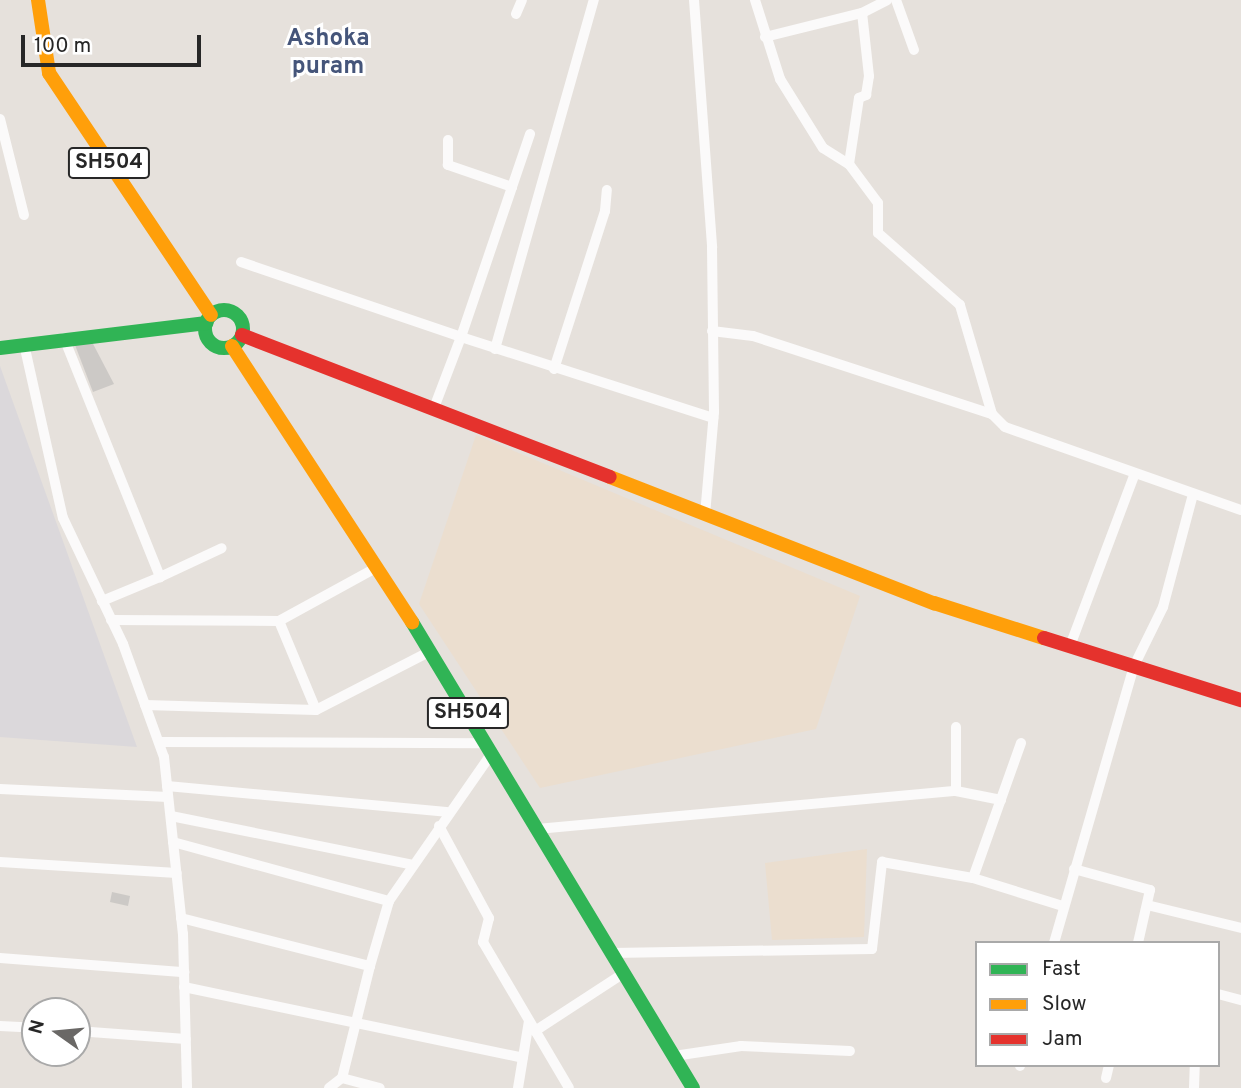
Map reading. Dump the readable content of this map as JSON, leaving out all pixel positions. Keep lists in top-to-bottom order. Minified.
{"streets":{"main road":["SH504"]},"districts":["Ashoka puram"],"legend":["Fast","Slow","Jam"],"scale_bar":"100 m","north":"left"}
